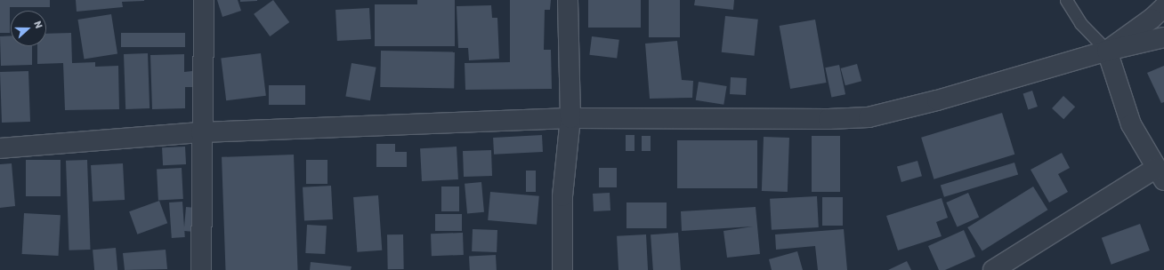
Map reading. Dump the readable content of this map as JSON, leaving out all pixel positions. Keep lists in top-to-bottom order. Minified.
{"north":"right"}
